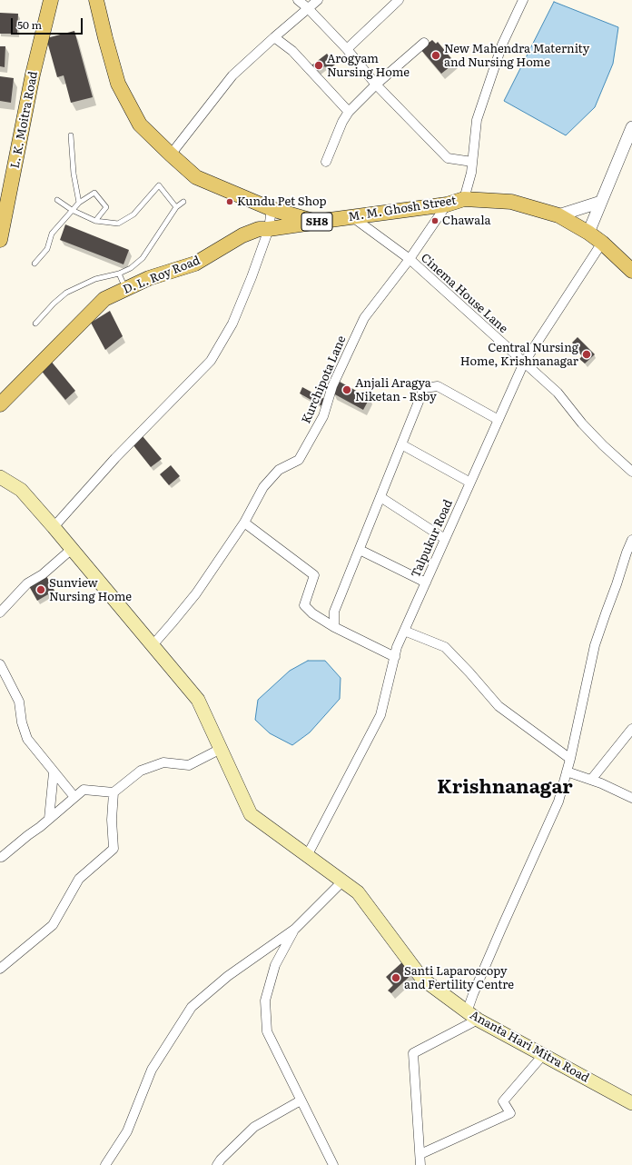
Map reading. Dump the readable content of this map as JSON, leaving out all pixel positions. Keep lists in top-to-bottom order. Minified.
{"streets":{"main road":["L. K. Moitra Road","M. M. Ghosh Street","SH8","D. L. Roy Road","Ananta Hari Mitra Road"],"street":["Cinema House Lane","Kurchipota Lane","Talpukur Road"]},"crossings":[["M. M. Ghosh Street","D. L. Roy Road"],["M. M. Ghosh Street","Cinema House Lane"],["M. M. Ghosh Street","Kurchipota Lane"],["M. M. Ghosh Street","Talpukur Road"],["Cinema House Lane","Kurchipota Lane"],["Cinema House Lane","Talpukur Road"],["Kurchipota Lane","Ananta Hari Mitra Road"],["Talpukur Road","Ananta Hari Mitra Road"]],"districts":["Krishnanagar"],"places":["New Mahendra Maternity and Nursing Home","Arogyam Nursing Home","Kundu Pet Shop","Chawala","Central Nursing Home, Krishnanagar","Anjali Aragya Niketan - Rsby","Sunview Nursing Home","Santi Laparoscopy and Fertility Centre"],"scale_bar":"50 m"}
